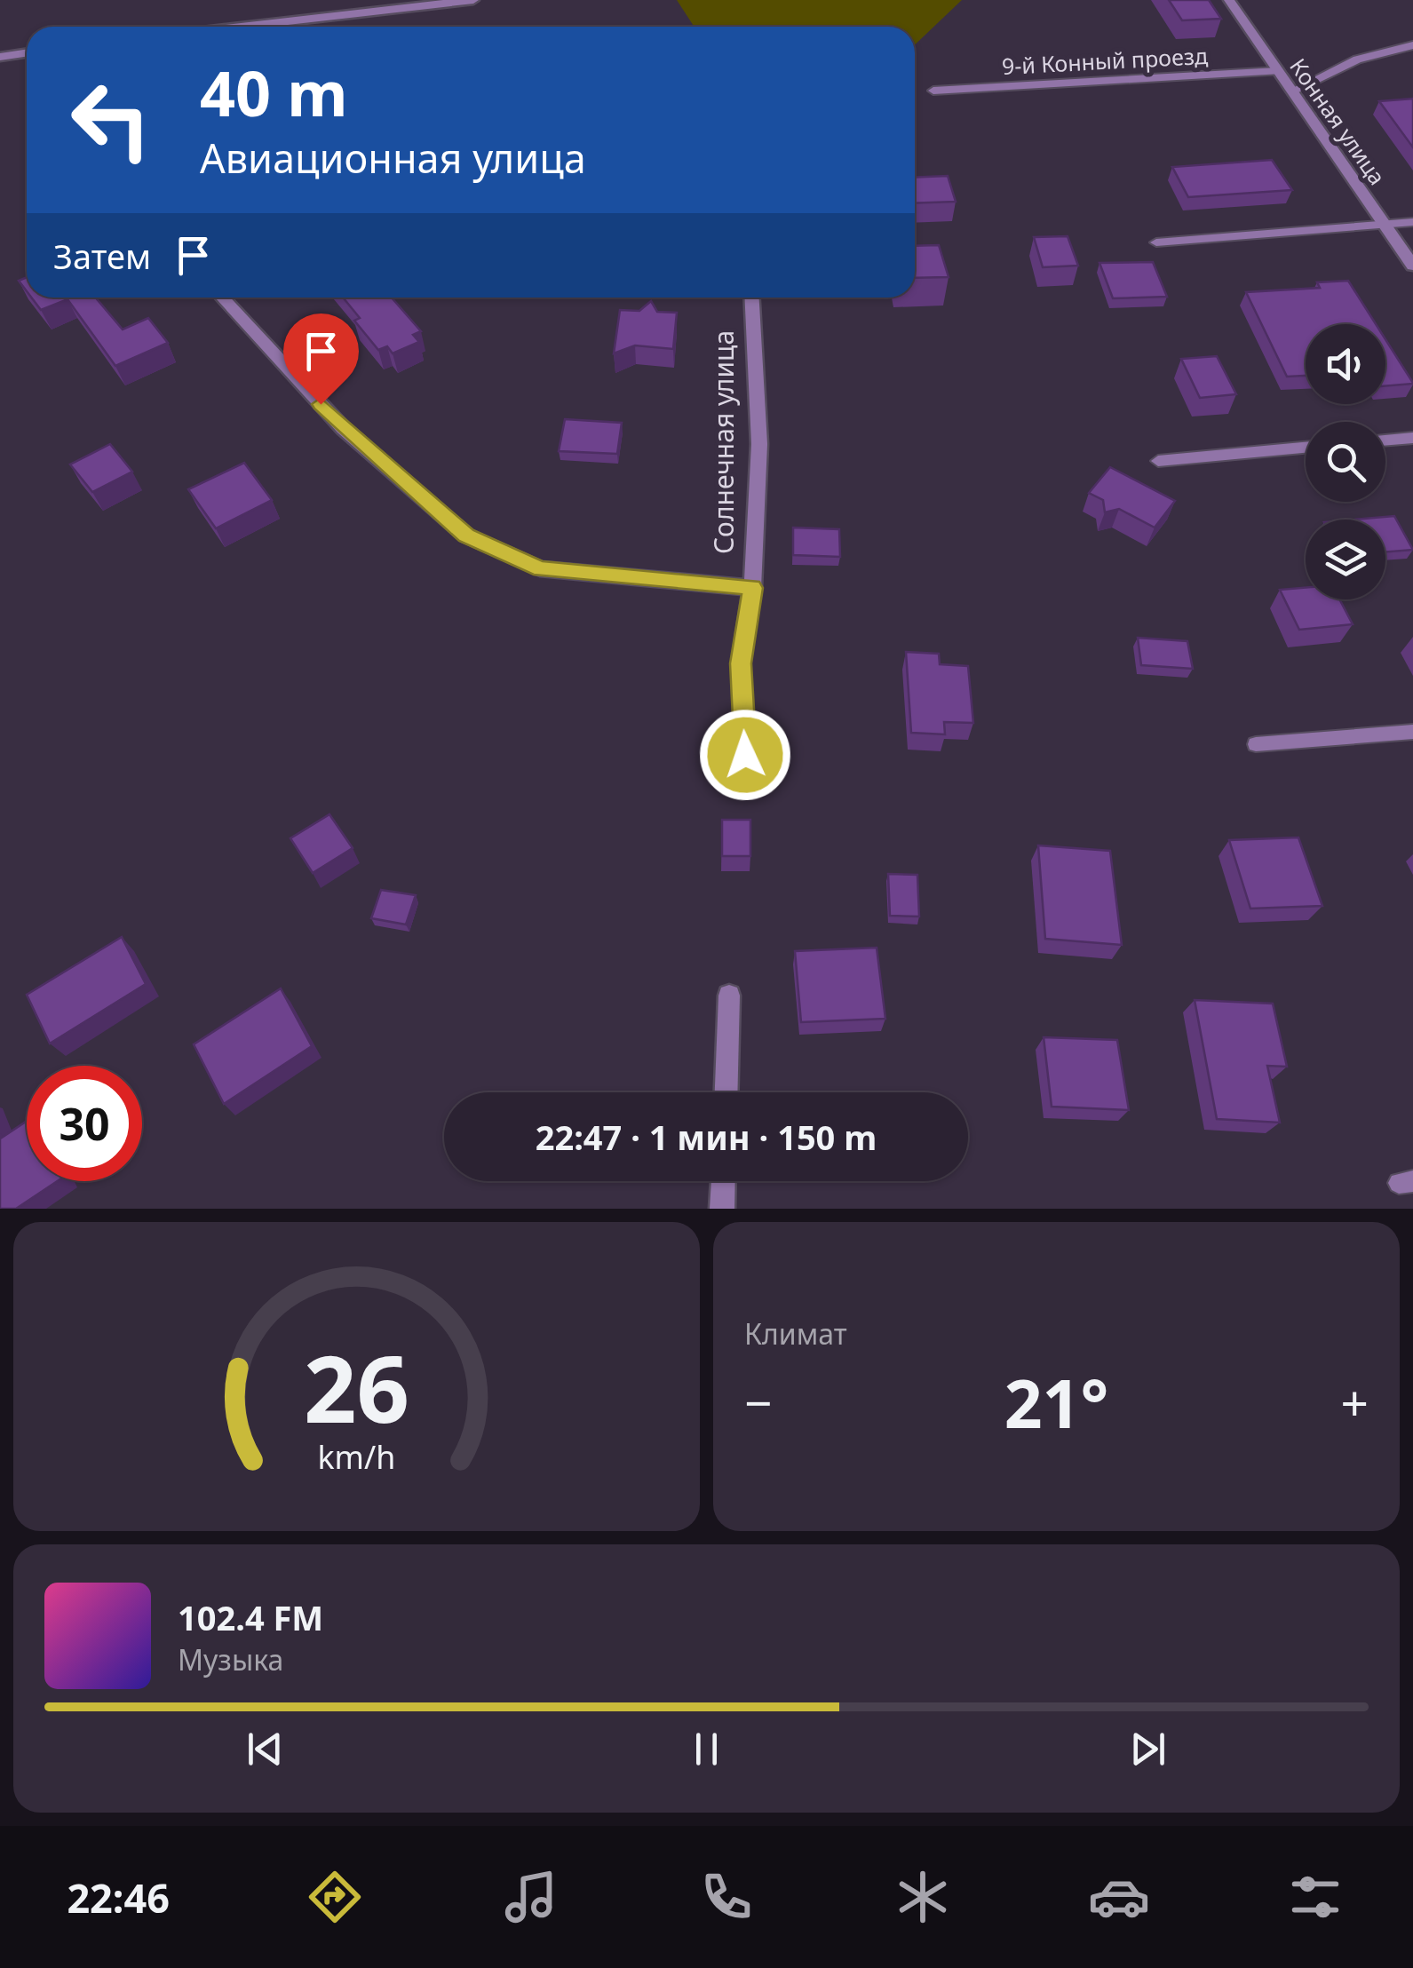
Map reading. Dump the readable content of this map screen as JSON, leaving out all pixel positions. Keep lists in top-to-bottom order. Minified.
{"streets":{"street":["Конная улица","Солнечная улица"],"lane":["9-й Конный проезд"]},"crossings":[["9-й Конный проезд","Конная улица"]],"page":{"turn":["40 m","Авиационная улица"],"then":"Затем","limit":"30","trip":"22:47 · 1 мин · 150 m","tile":"Климат","heat":["−","21°","+"],"song":["102.4 FM","Музыка"],"tabs":"22:46","gauge":["26","km/h"]}}
